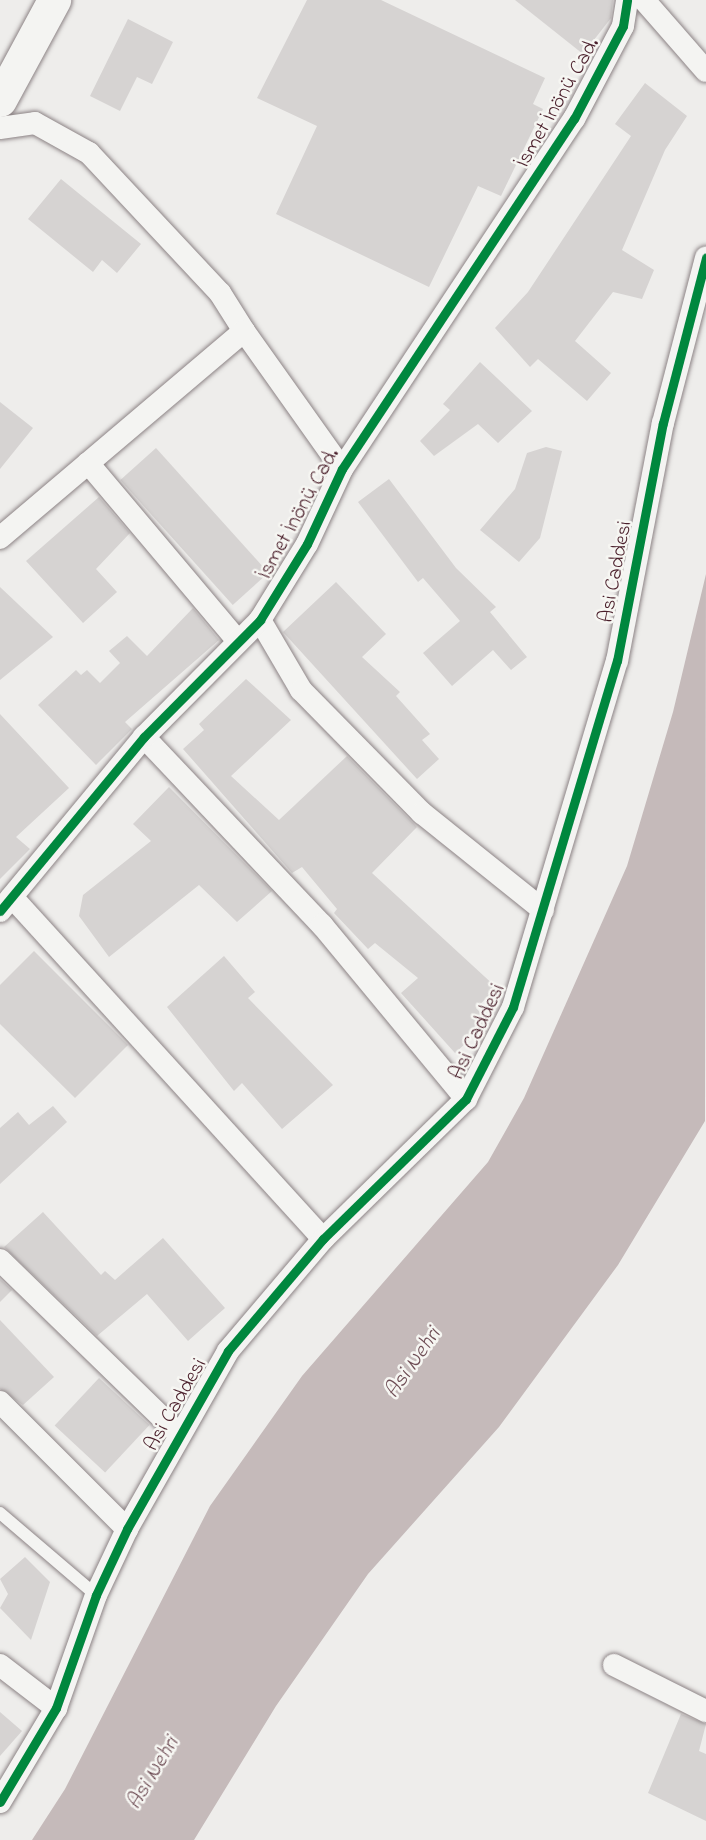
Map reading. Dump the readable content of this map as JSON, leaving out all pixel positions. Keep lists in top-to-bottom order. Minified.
{"streets":{"street":["İsmet İnönü Cad.","Asi Caddesi"]},"water":["Asi Nehri"]}
